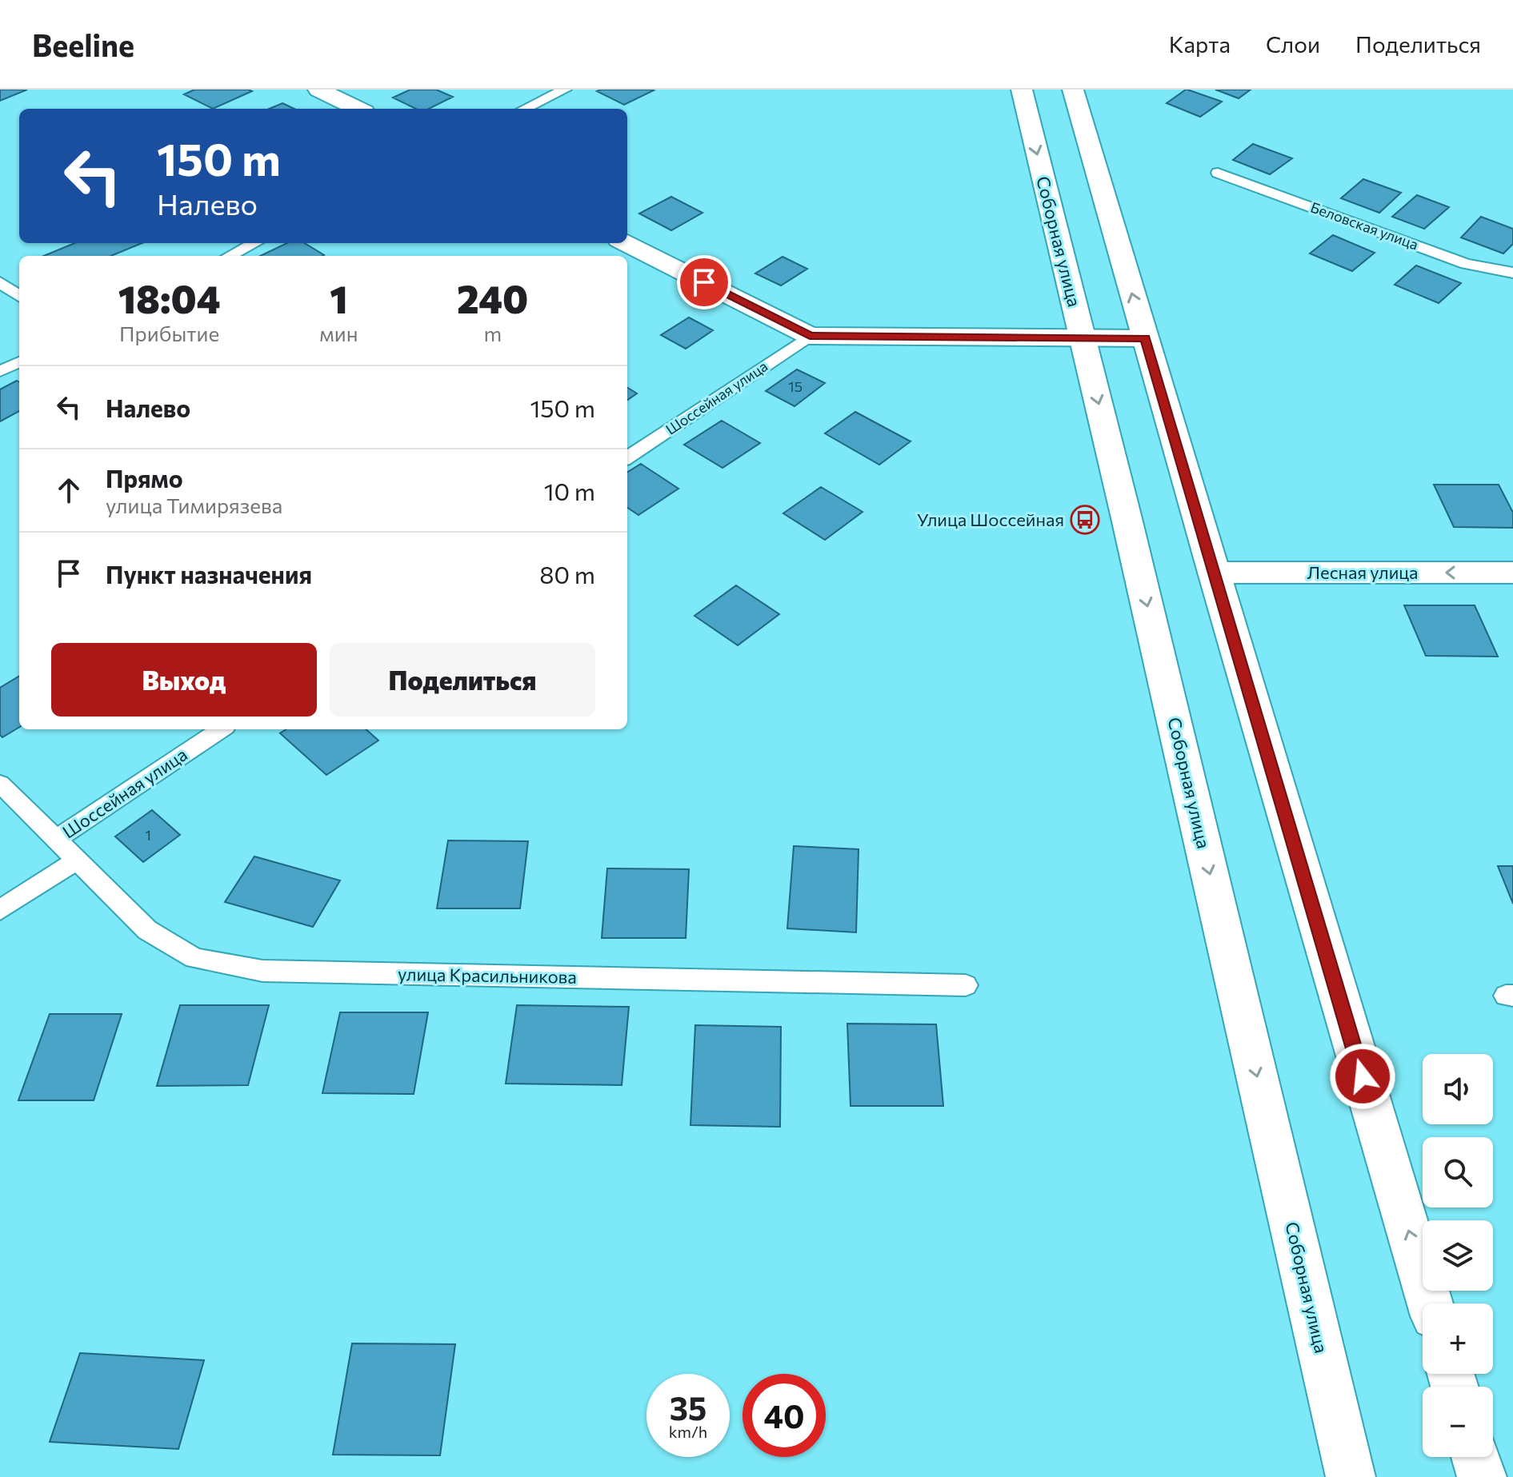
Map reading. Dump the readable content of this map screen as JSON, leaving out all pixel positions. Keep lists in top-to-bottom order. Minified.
{"streets":{"street":["Соборная улица","Лесная улица"],"lane":["Беловская улица","Шоссейная улица","улица Красильникова"]},"crossings":[["Шоссейная улица","улица Красильникова"]],"one_way":["Лесная улица"],"places":{"bus stop":["Улица Шоссейная"]},"house_numbers":["15","1"],"page":{"header":"Beeline","nav":["Карта","Слои","Поделиться"],"turn":["150 m","Налево"],"eta":["18:04","Прибытие","1","мин","240","m"],"list":[{"name":"Налево","value":"150 m"},{"name":"Прямо","note":"улица Тимирязева","value":"10 m"},{"name":"Пункт назначения","value":"80 m"}],"buttons":["Выход","Поделиться"],"map_buttons":["+","−"],"speed":"35 km/h","limit":"40"}}
